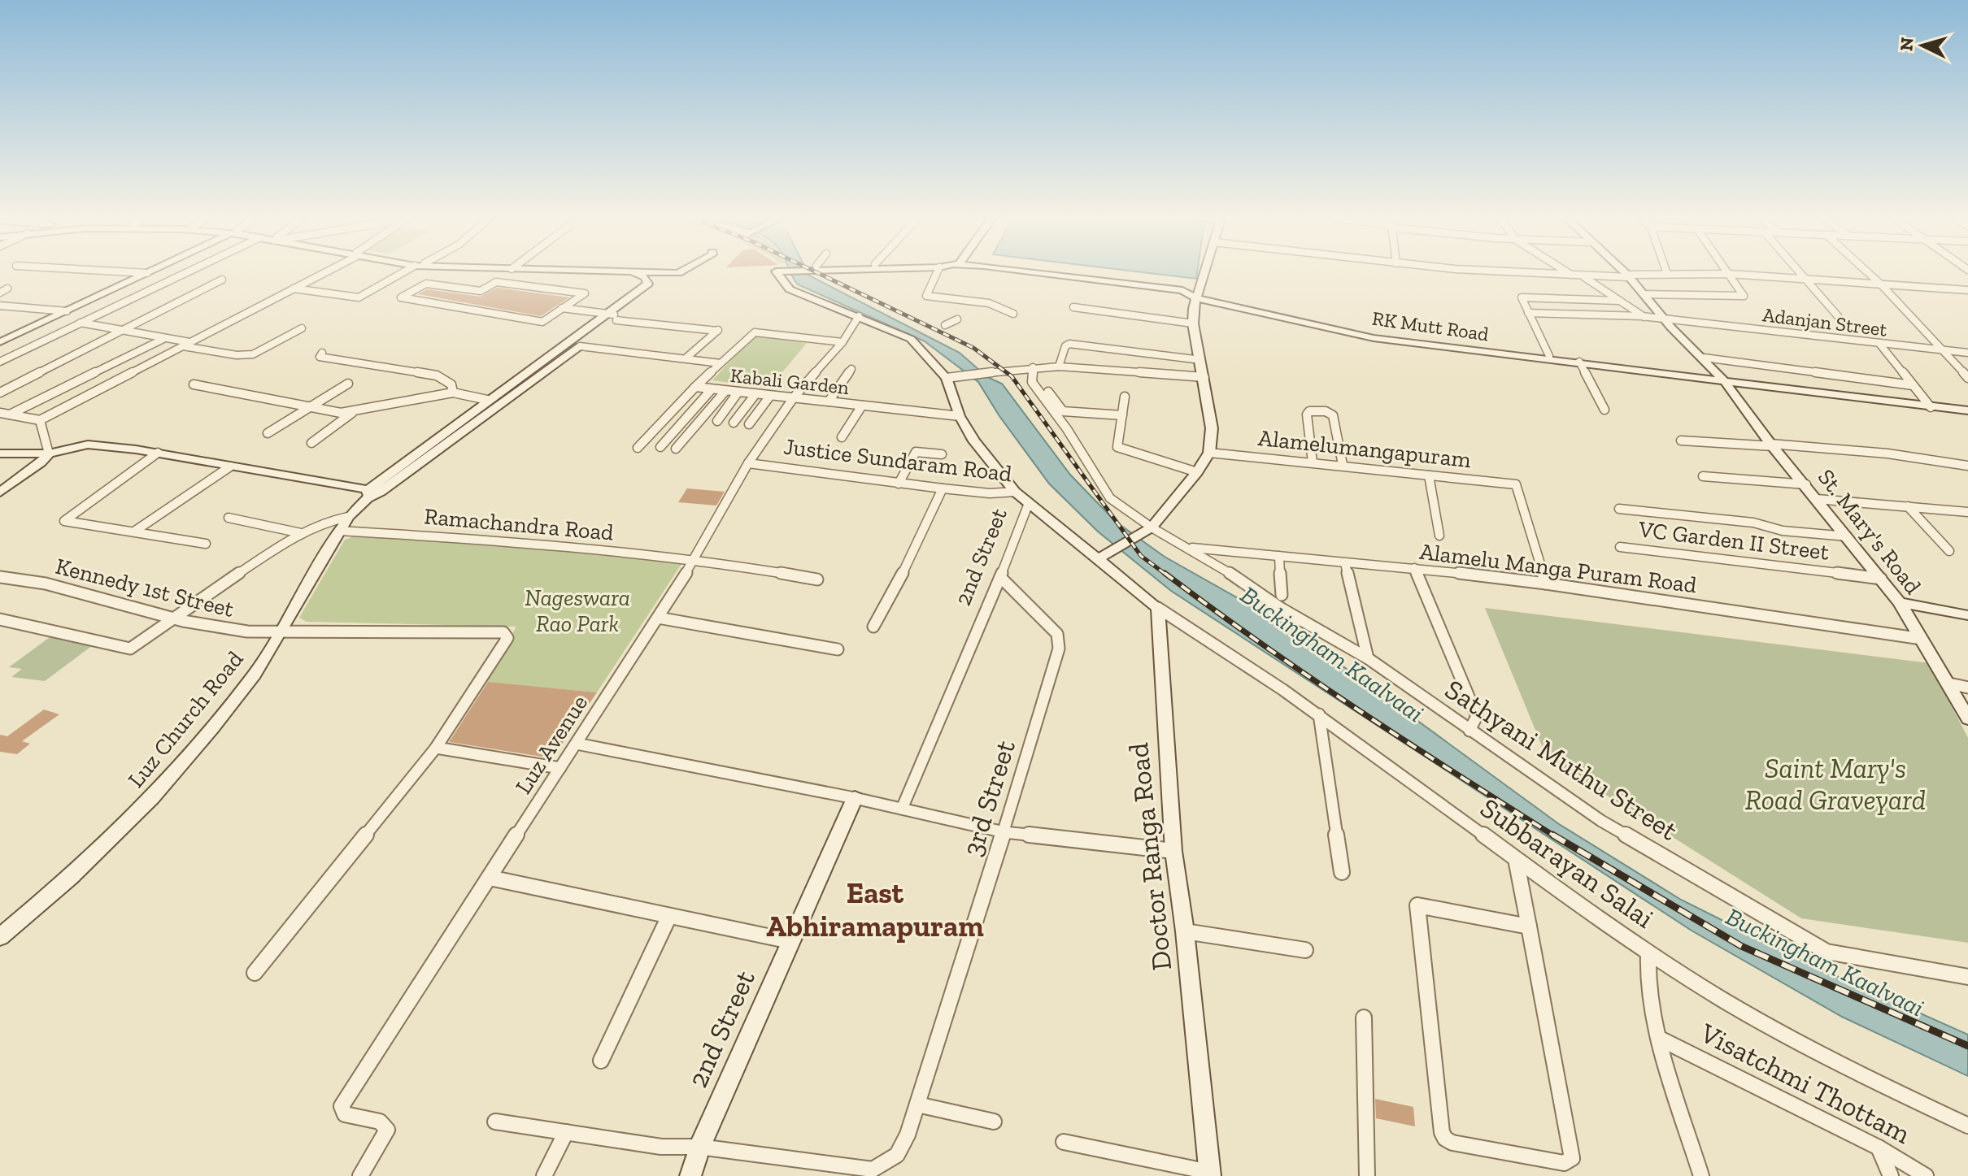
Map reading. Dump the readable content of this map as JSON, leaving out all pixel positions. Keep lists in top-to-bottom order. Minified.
{"streets":{"main road":["RK Mutt Road","Justice Sundaram Road","St. Mary's Road","2nd Street","Luz Church Road","Doctor Ranga Road"],"street":["Adanjan Street","Kabali Garden","Alamelumangapuram","Ramachandra Road","VC Garden II Street","Alamelu Manga Puram Road","Kennedy 1st Street","Luz Avenue","Sathyani Muthu Street","3rd Street","Subbarayan Salai","Visatchmi Thottam"]},"crossings":[["Adanjan Street","St. Mary's Road"],["RK Mutt Road","St. Mary's Road"],["RK Mutt Road","Luz Avenue"],["Kabali Garden","Luz Avenue"],["Alamelumangapuram","Alamelu Manga Puram Road"],["Justice Sundaram Road","2nd Street"],["Justice Sundaram Road","Luz Avenue"],["Ramachandra Road","Luz Church Road"],["Ramachandra Road","Luz Avenue"],["St. Mary's Road","VC Garden II Street"],["St. Mary's Road","Alamelu Manga Puram Road"],["2nd Street","3rd Street"],["Alamelu Manga Puram Road","Sathyani Muthu Street"],["Kennedy 1st Street","Luz Church Road"],["Doctor Ranga Road","Subbarayan Salai"]],"districts":["East Abhiramapuram"],"water":["Buckingham Kaalvaai"],"parks":["Nageswara Rao Park","Saint Mary's Road Graveyard"],"north":"left"}
